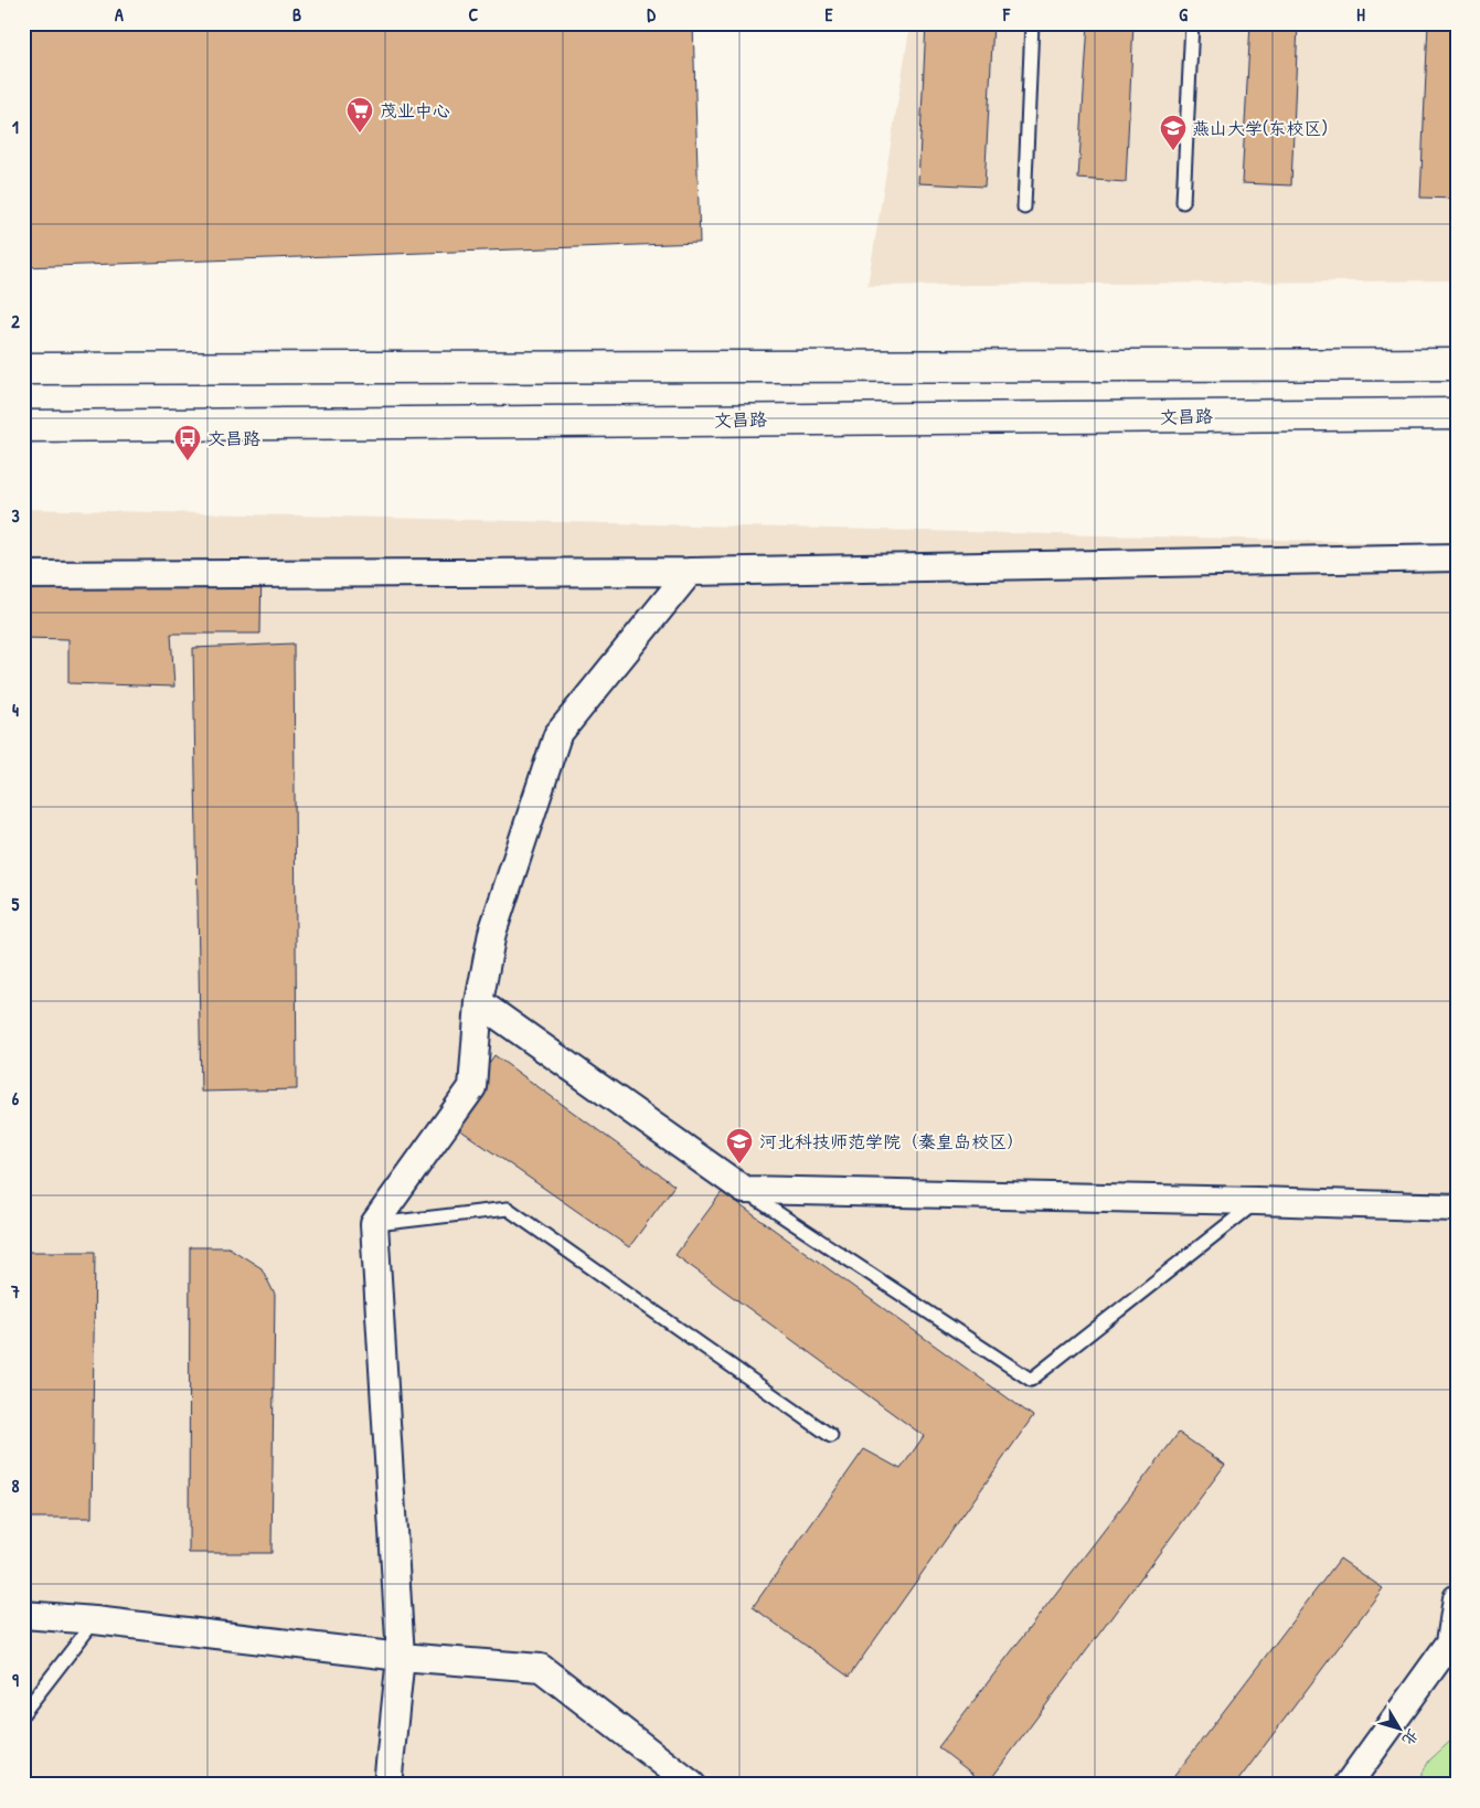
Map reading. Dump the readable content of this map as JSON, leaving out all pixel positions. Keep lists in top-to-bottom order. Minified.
{"streets":{"main road":["文昌路"]},"places":{"supermarket":["茂业中心"],"school or university":["燕山大学(东校区)","河北科技师范学院（秦皇岛校区）"],"bus stop":["文昌路"]},"north":"bottom right","grid":{"columns":["A","B","C","D","E","F","G","H"],"rows":["1","2","3","4","5","6","7","8","9"]}}
